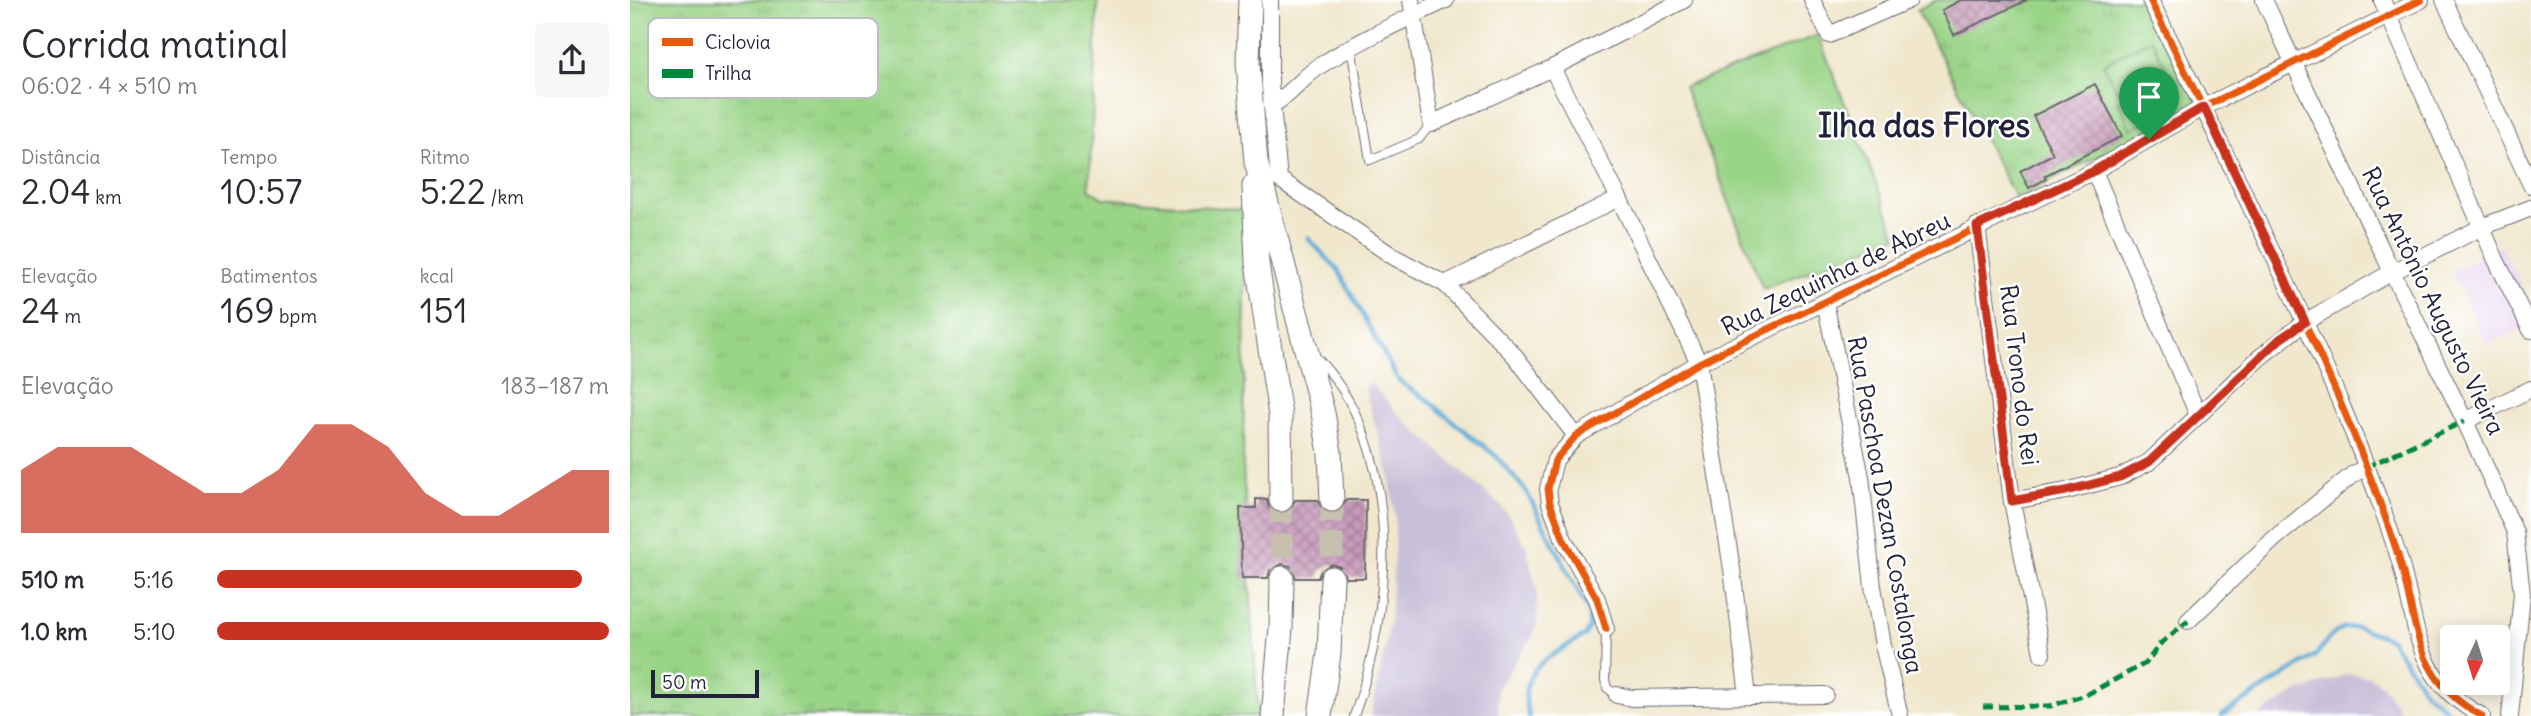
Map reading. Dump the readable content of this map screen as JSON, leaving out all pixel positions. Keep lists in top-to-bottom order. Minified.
{"streets":{"street":["Rua Zequinha de Abreu","Rua Antônio Augusto Vieira","Rua Trono do Rei","Rua Paschoa Dezan Costalonga"]},"crossings":[["Rua Zequinha de Abreu","Rua Antônio Augusto Vieira"],["Rua Zequinha de Abreu","Rua Trono do Rei"],["Rua Zequinha de Abreu","Rua Paschoa Dezan Costalonga"]],"districts":["Ilha das Flores"],"legend":["Ciclovia","Trilha"],"scale_bar":"50 m","north":"bottom","page":{"heading":["Corrida matinal","06:02 · 4 × 510 m"],"stats":[["Distância","2.04 km"],["Tempo","10:57"],["Ritmo","5:22 /km"],["Elevação","24 m"],["Batimentos","169 bpm"],["kcal","151"]],"chart":["Elevação","183–187 m"],"list":[{"name":"510 m","note":"5:16"},{"name":"1.0 km","note":"5:10"}],"scale":"50 m"}}
